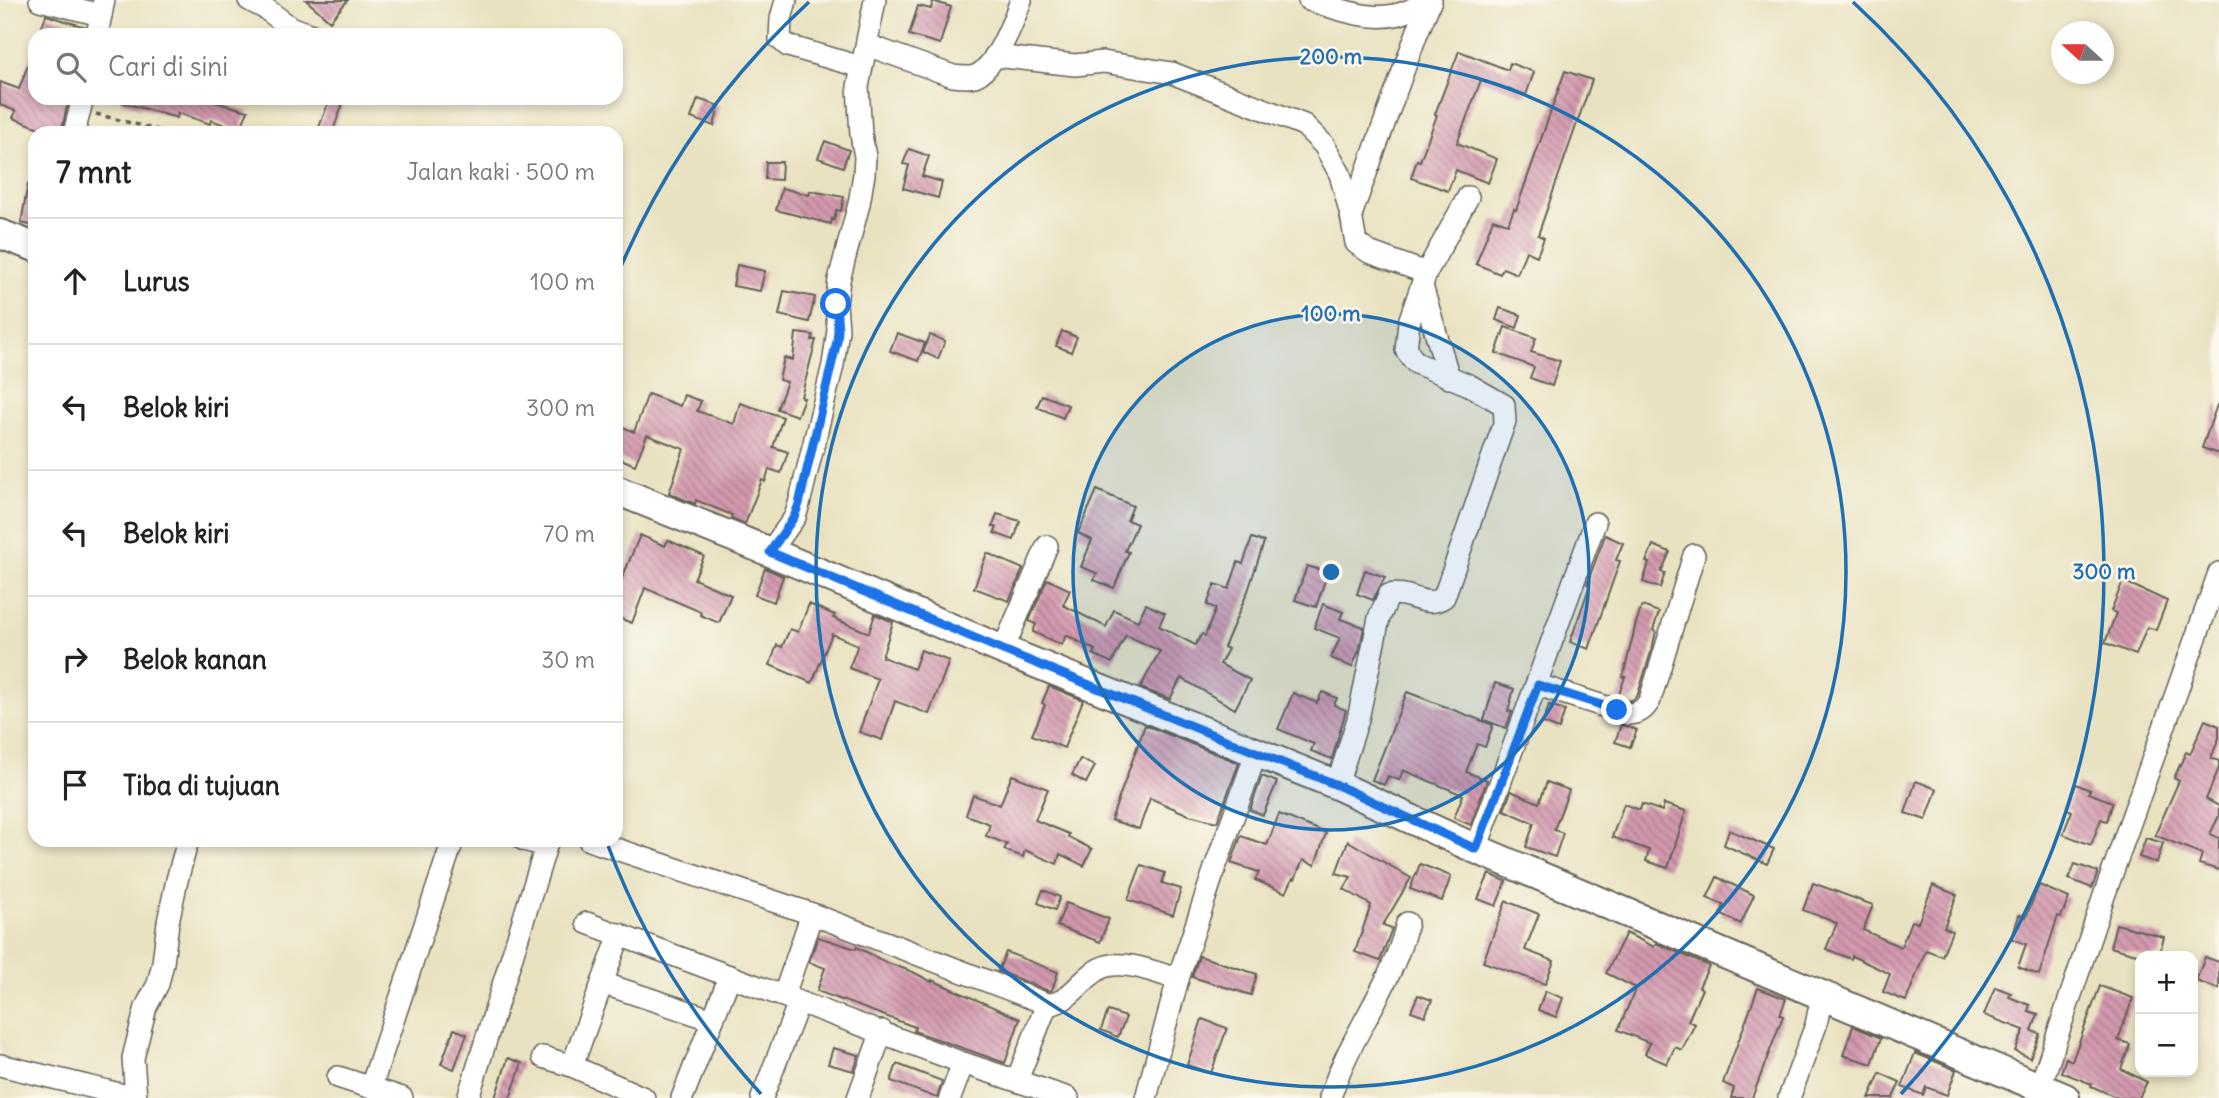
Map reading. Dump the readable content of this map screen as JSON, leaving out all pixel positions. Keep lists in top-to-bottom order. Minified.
{"north":"left","page":{"search":"Cari di sini","heading":["7 mnt","Jalan kaki · 500 m"],"list":[["Lurus","100 m"],["Belok kiri","300 m"],["Belok kiri","70 m"],["Belok kanan","30 m"],"Tiba di tujuan"],"map_buttons":["+","−"]},"rings":["200 m","100 m","300 m"]}
